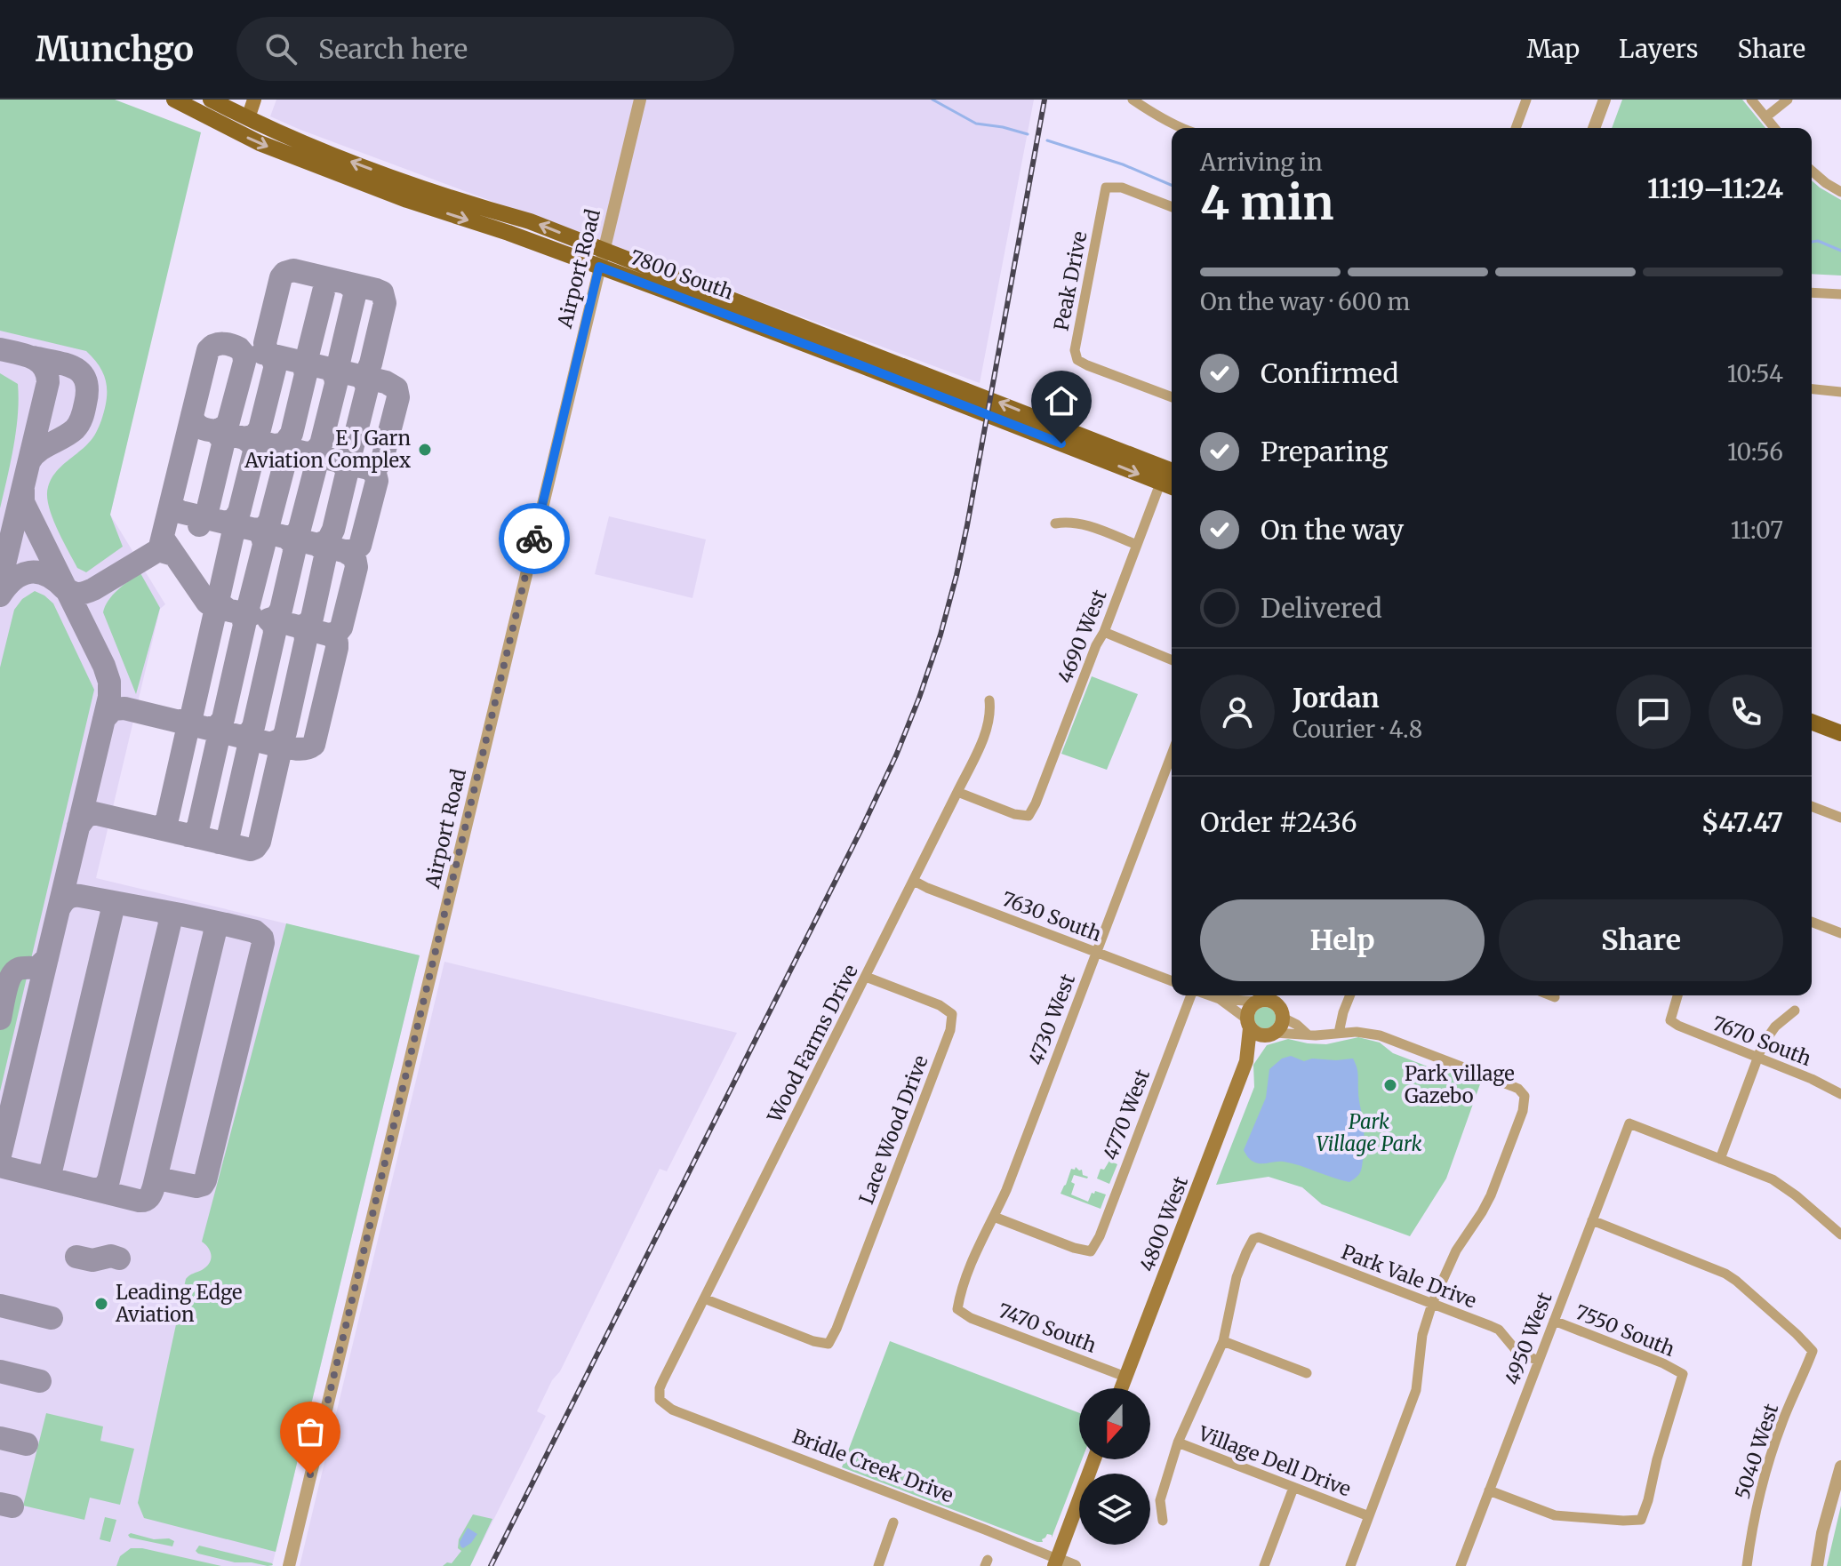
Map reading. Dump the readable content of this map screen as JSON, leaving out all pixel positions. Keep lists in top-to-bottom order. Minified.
{"streets":{"main road":["7800 South","4800 West"],"street":["Airport Road","Peak Drive","4690 West","7630 South","4730 West","7670 South","Wood Farms Drive","4770 West","Lace Wood Drive","Park Vale Drive","7470 South","7550 South","4950 West","5040 West","Village Dell Drive","Bridle Creek Drive"]},"crossings":[["Airport Road","7800 South"],["7800 South","4690 West"],["4690 West","Wood Farms Drive"],["7630 South","4730 West"],["7630 South","Wood Farms Drive"],["4730 West","4770 West"],["4730 West","7470 South"],["Wood Farms Drive","Lace Wood Drive"],["Wood Farms Drive","Bridle Creek Drive"],["4800 West","7470 South"],["Park Vale Drive","4950 West"],["Park Vale Drive","Village Dell Drive"],["7550 South","4950 West"],["4950 West","5040 West"]],"parks":["Park Village Park"],"places":["E J Garn Aviation Complex","Park village Gazebo","Leading Edge Aviation"],"north":"bottom","page":{"header":"Munchgo","search":"Search here","nav":["Map","Layers","Share"],"heading":["4 min","Arriving in","11:19–11:24"],"panel":["Jordan","Courier · 4.8","Order #2436","$47.47"],"bar":"On the way · 600 m","list":[["Confirmed","10:54"],["Preparing","10:56"],["On the way","11:07"],"Delivered"],"buttons":["Help","Share"]}}
